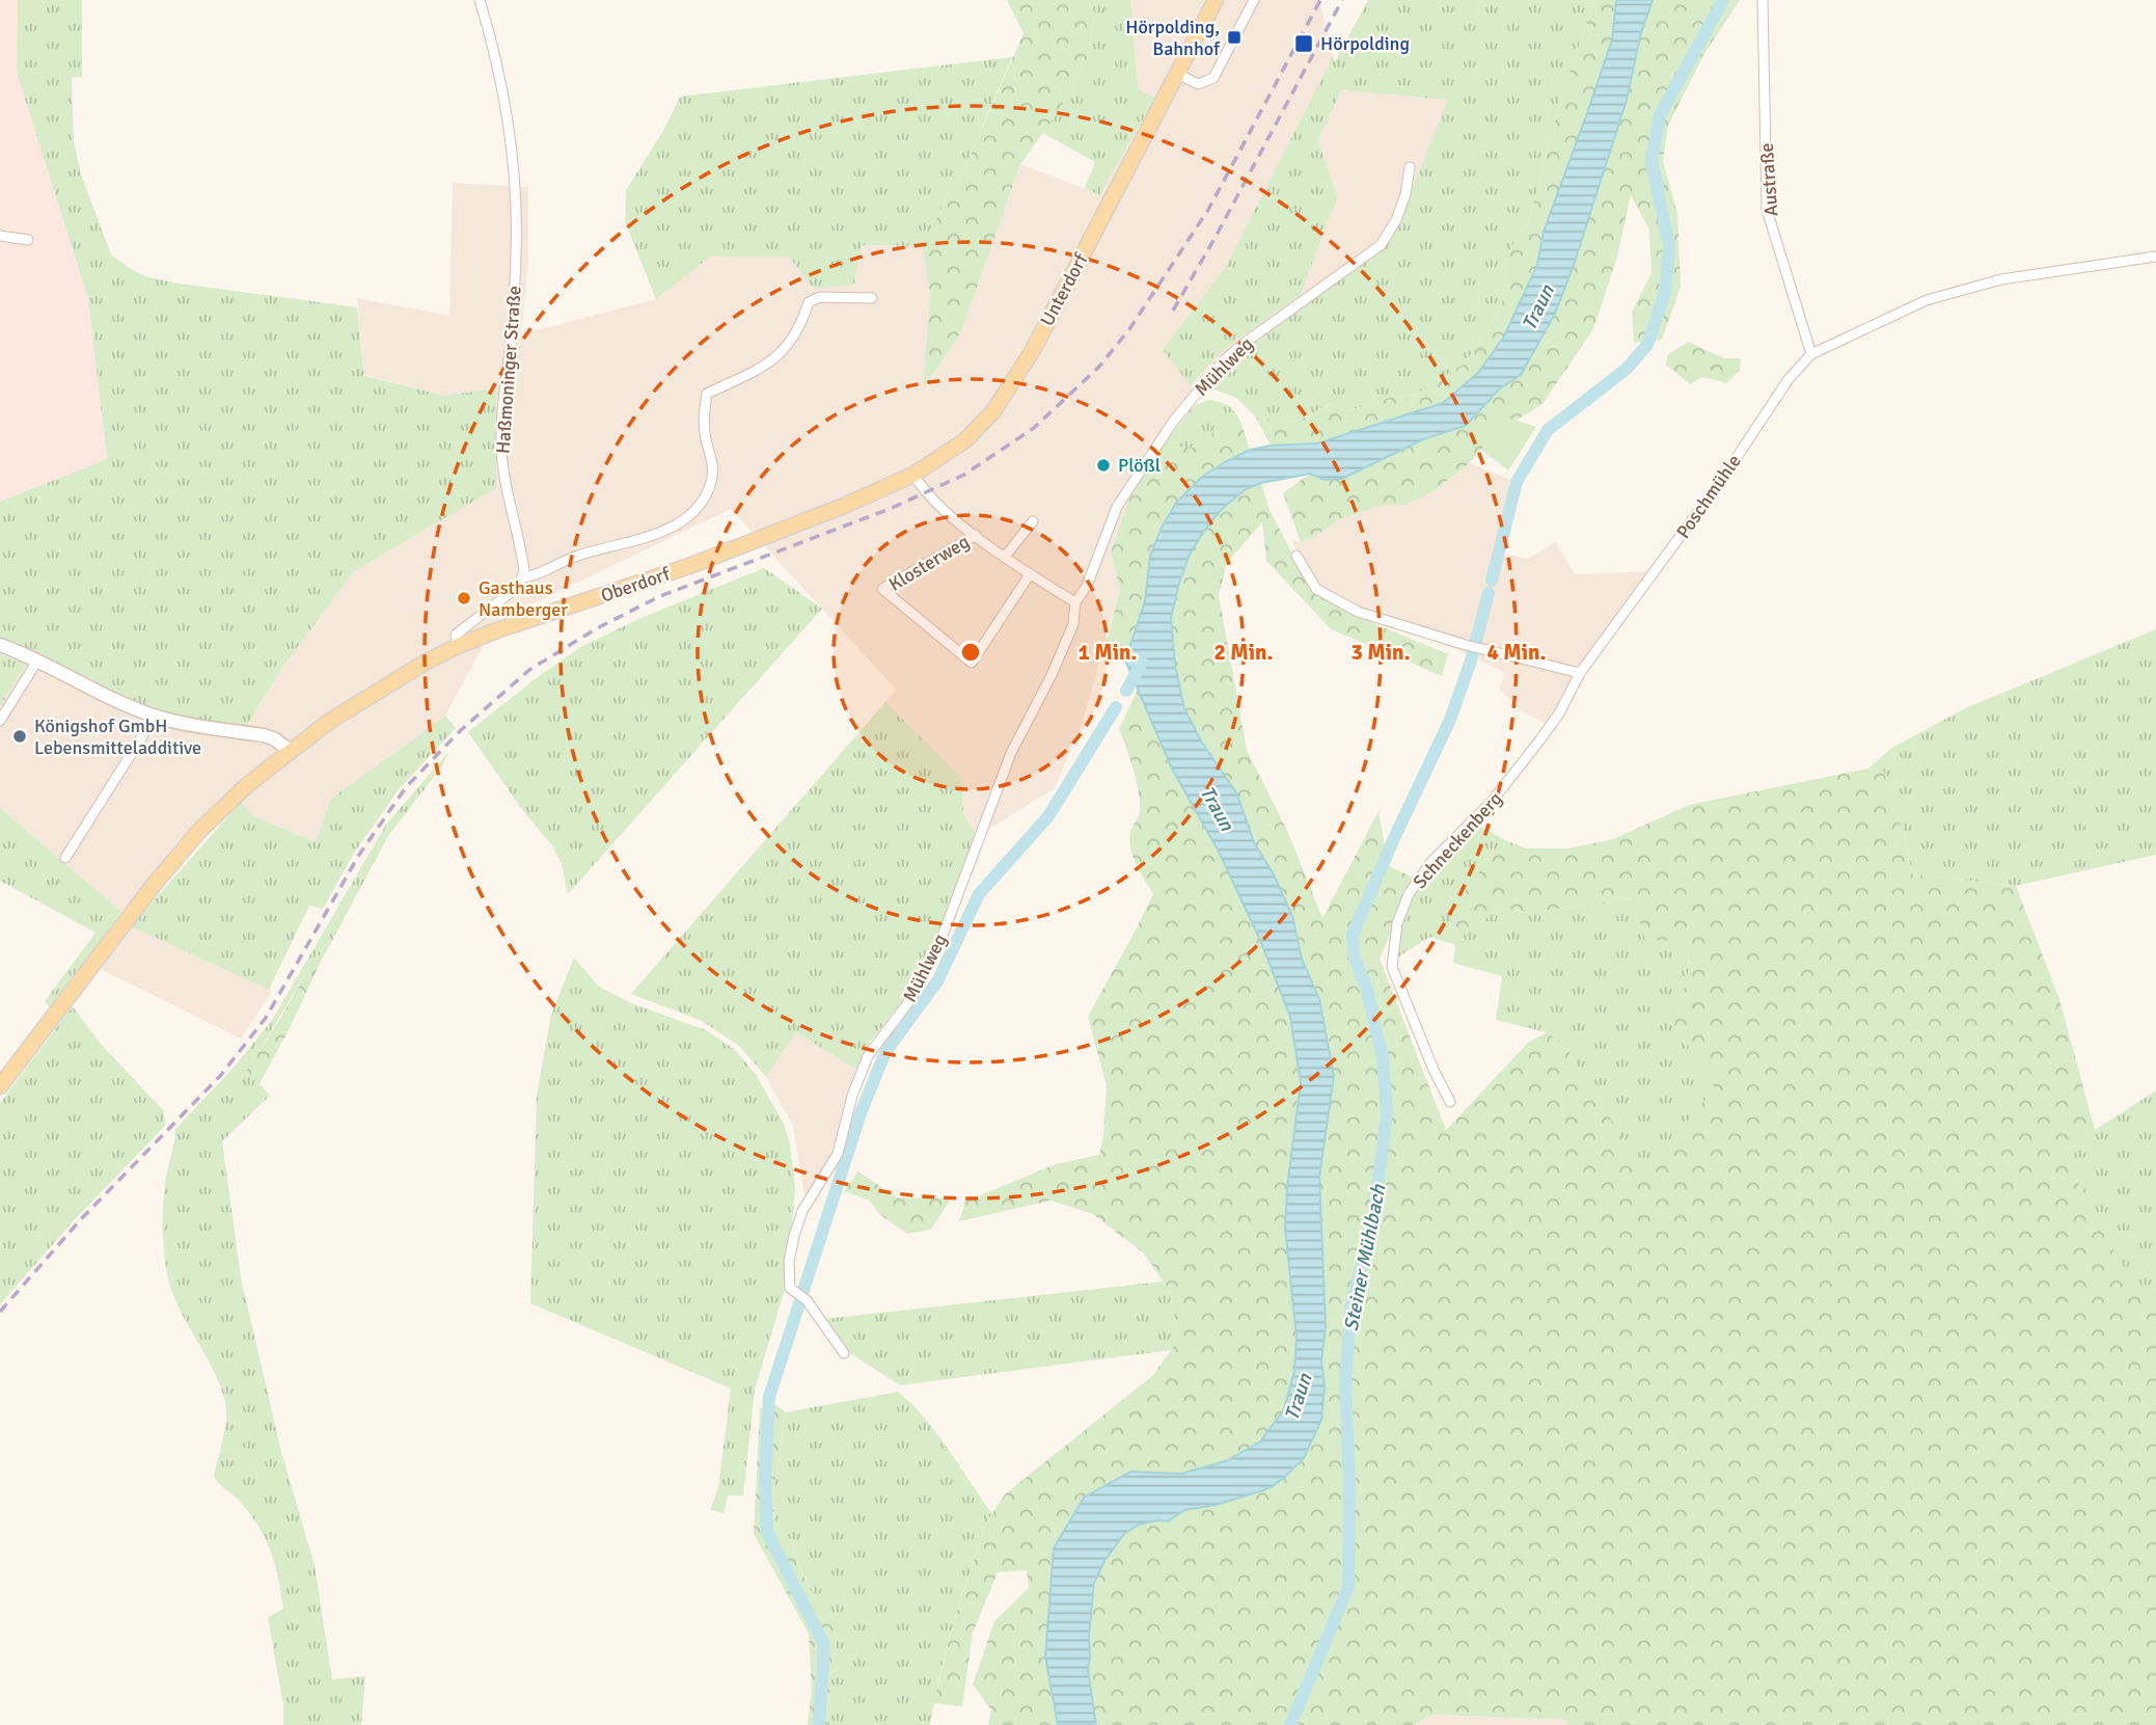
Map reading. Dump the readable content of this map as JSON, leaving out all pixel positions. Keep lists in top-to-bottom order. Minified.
{"streets":{"main road":["Unterdorf","Oberdorf"],"street":["Austraße","Mühlweg","Haßmoninger Straße","Poschmühle","Klosterweg","Schneckenberg"]},"crossings":[["Austraße","Poschmühle"],["Unterdorf","Oberdorf"],["Poschmühle","Schneckenberg"]],"water":["Traun","Steiner Mühlbach"],"places":{"transit":["Hörpolding, Bahnhof","Hörpolding"],"other":["Plößl","Gasthaus Namberger","Königshof GmbH Lebensmitteladditive"]},"rings":["1 Min.","2 Min.","3 Min.","4 Min."]}
